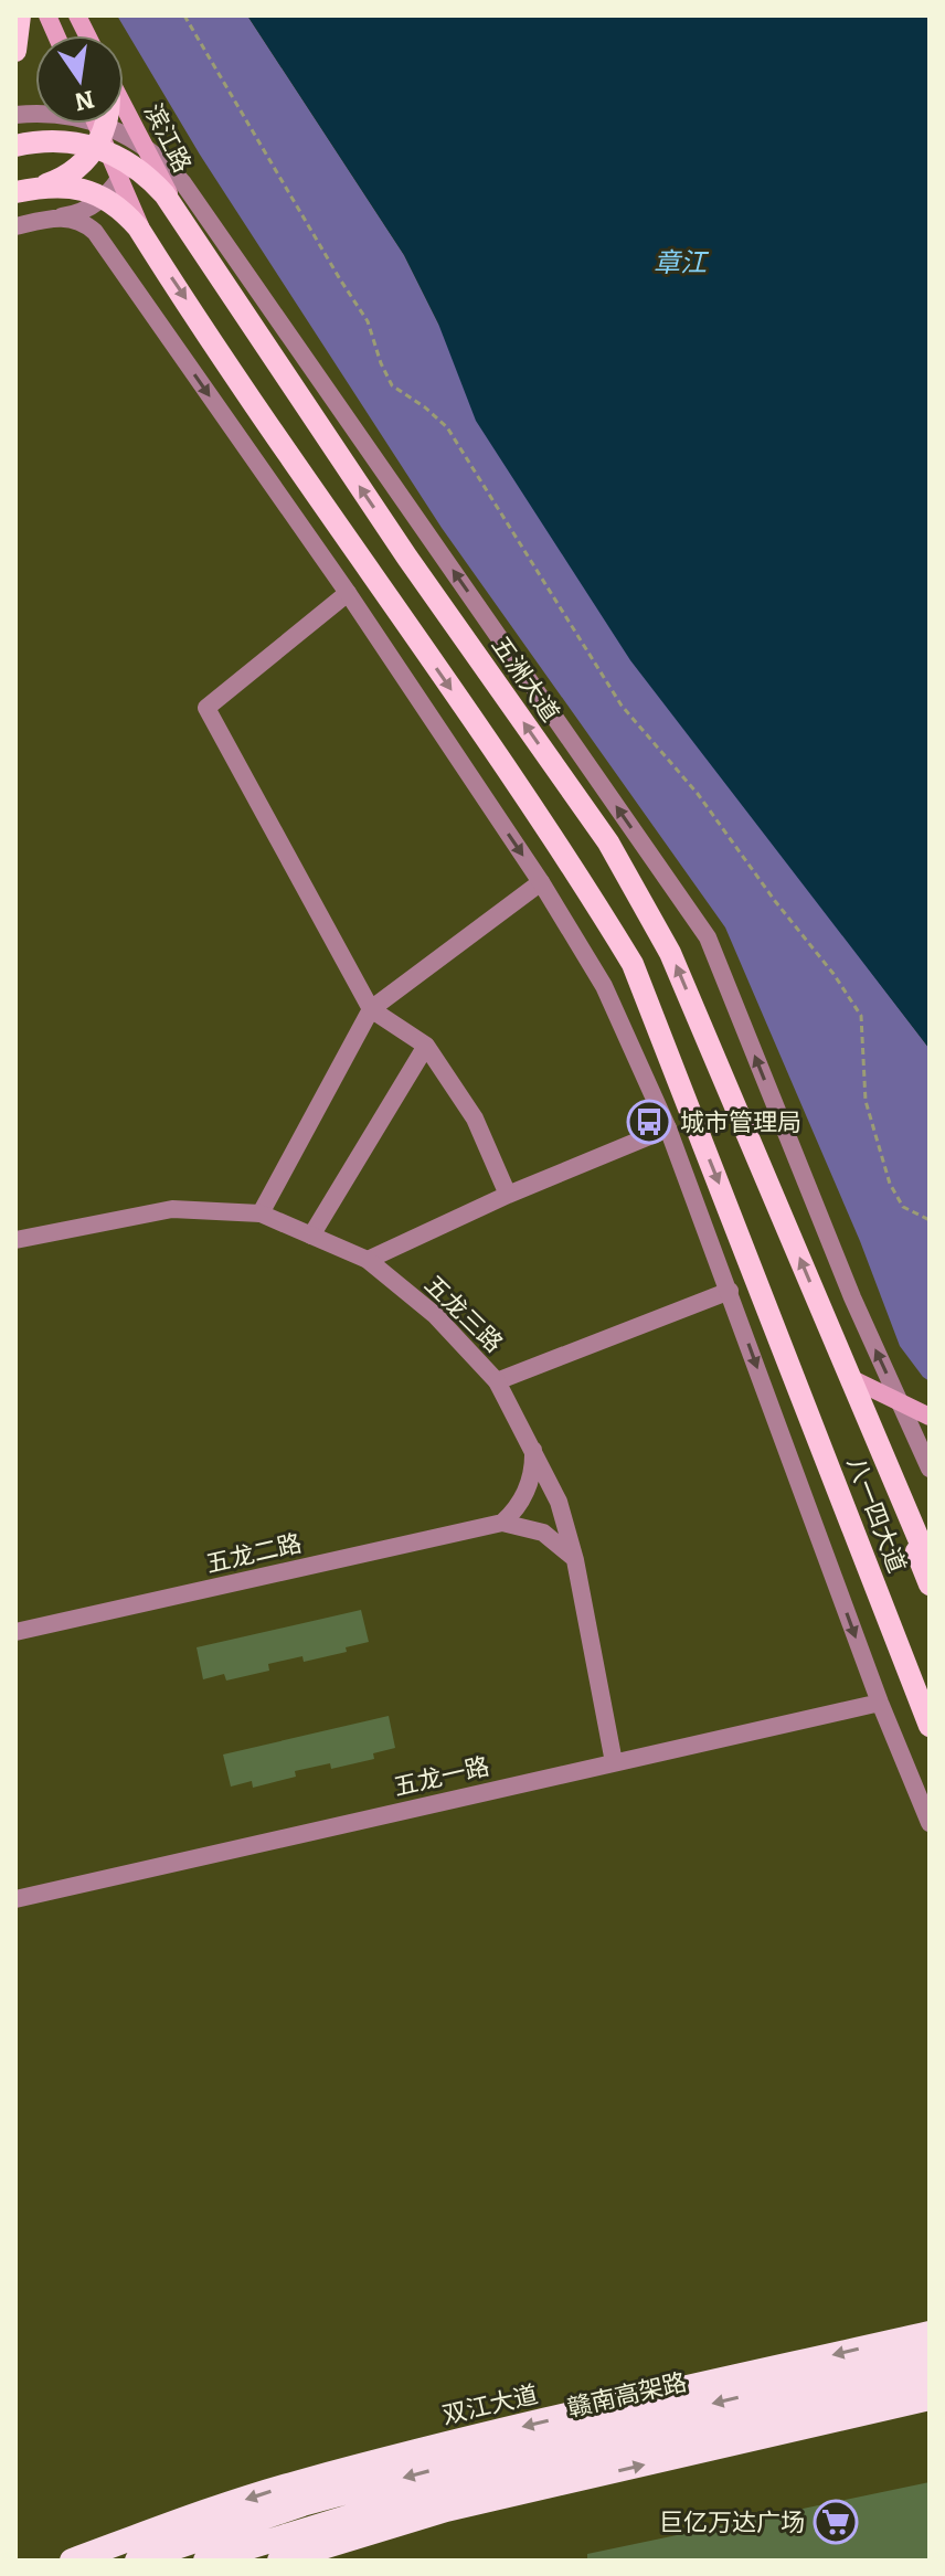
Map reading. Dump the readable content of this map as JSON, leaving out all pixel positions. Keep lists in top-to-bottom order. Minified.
{"streets":{"highway":["赣南高架路","双江大道"],"main road":["滨江路","五洲大道","八一四大道"],"street":["五龙三路","五龙二路","五龙一路"]},"crossings":[["滨江路","五洲大道"],["五洲大道","八一四大道"],["五龙三路","五龙一路"]],"water":["章江"],"places":{"bus stop":["城市管理局"],"supermarket":["巨亿万达广场"]},"north":"bottom"}
